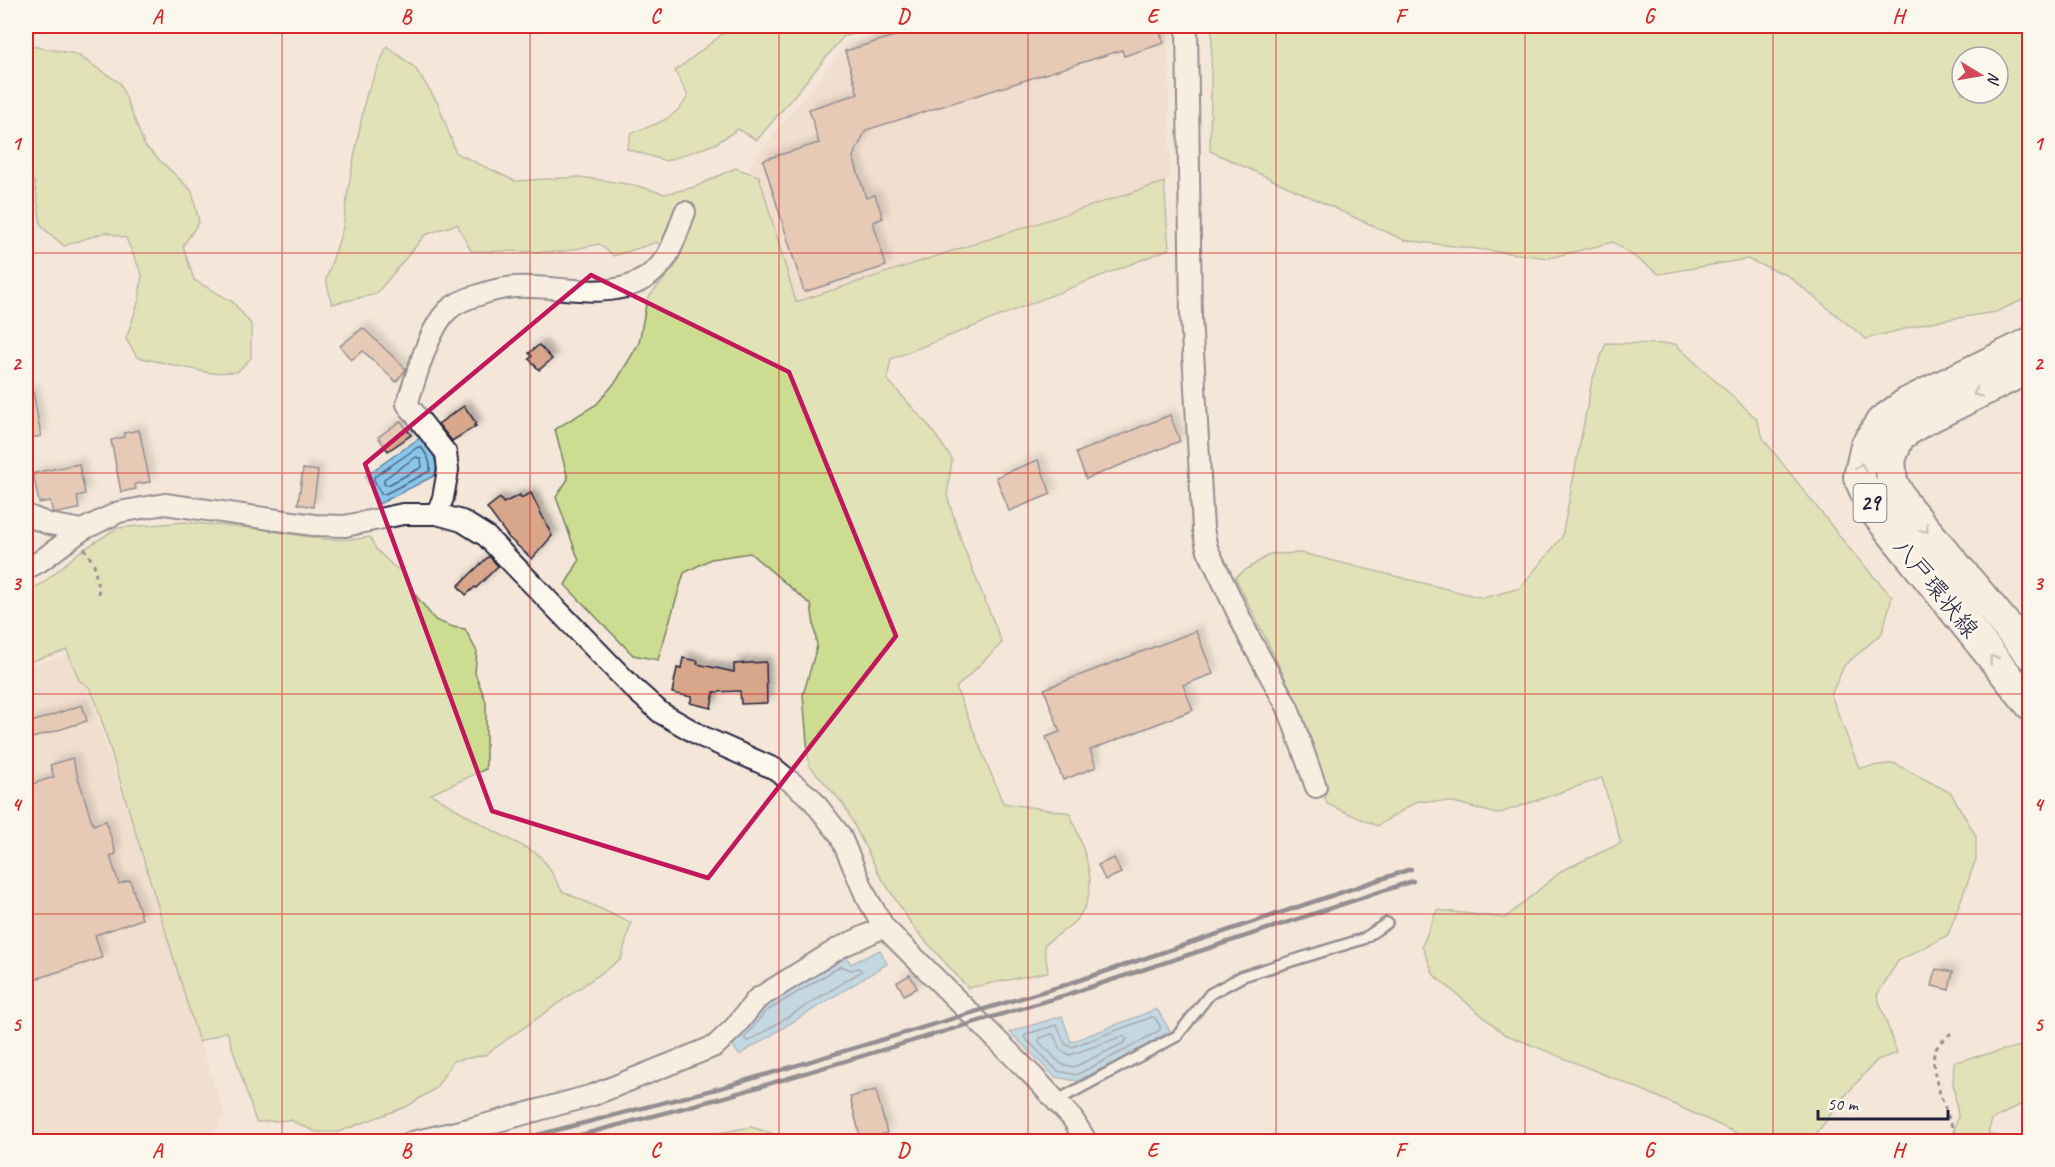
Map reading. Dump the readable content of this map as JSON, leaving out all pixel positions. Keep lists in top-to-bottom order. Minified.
{"streets":{"main road":["29","八戸環状線"]},"scale_bar":"50 m","north":"right","grid":{"columns":["A","B","C","D","E","F","G","H"],"rows":["1","2","3","4","5"]}}
